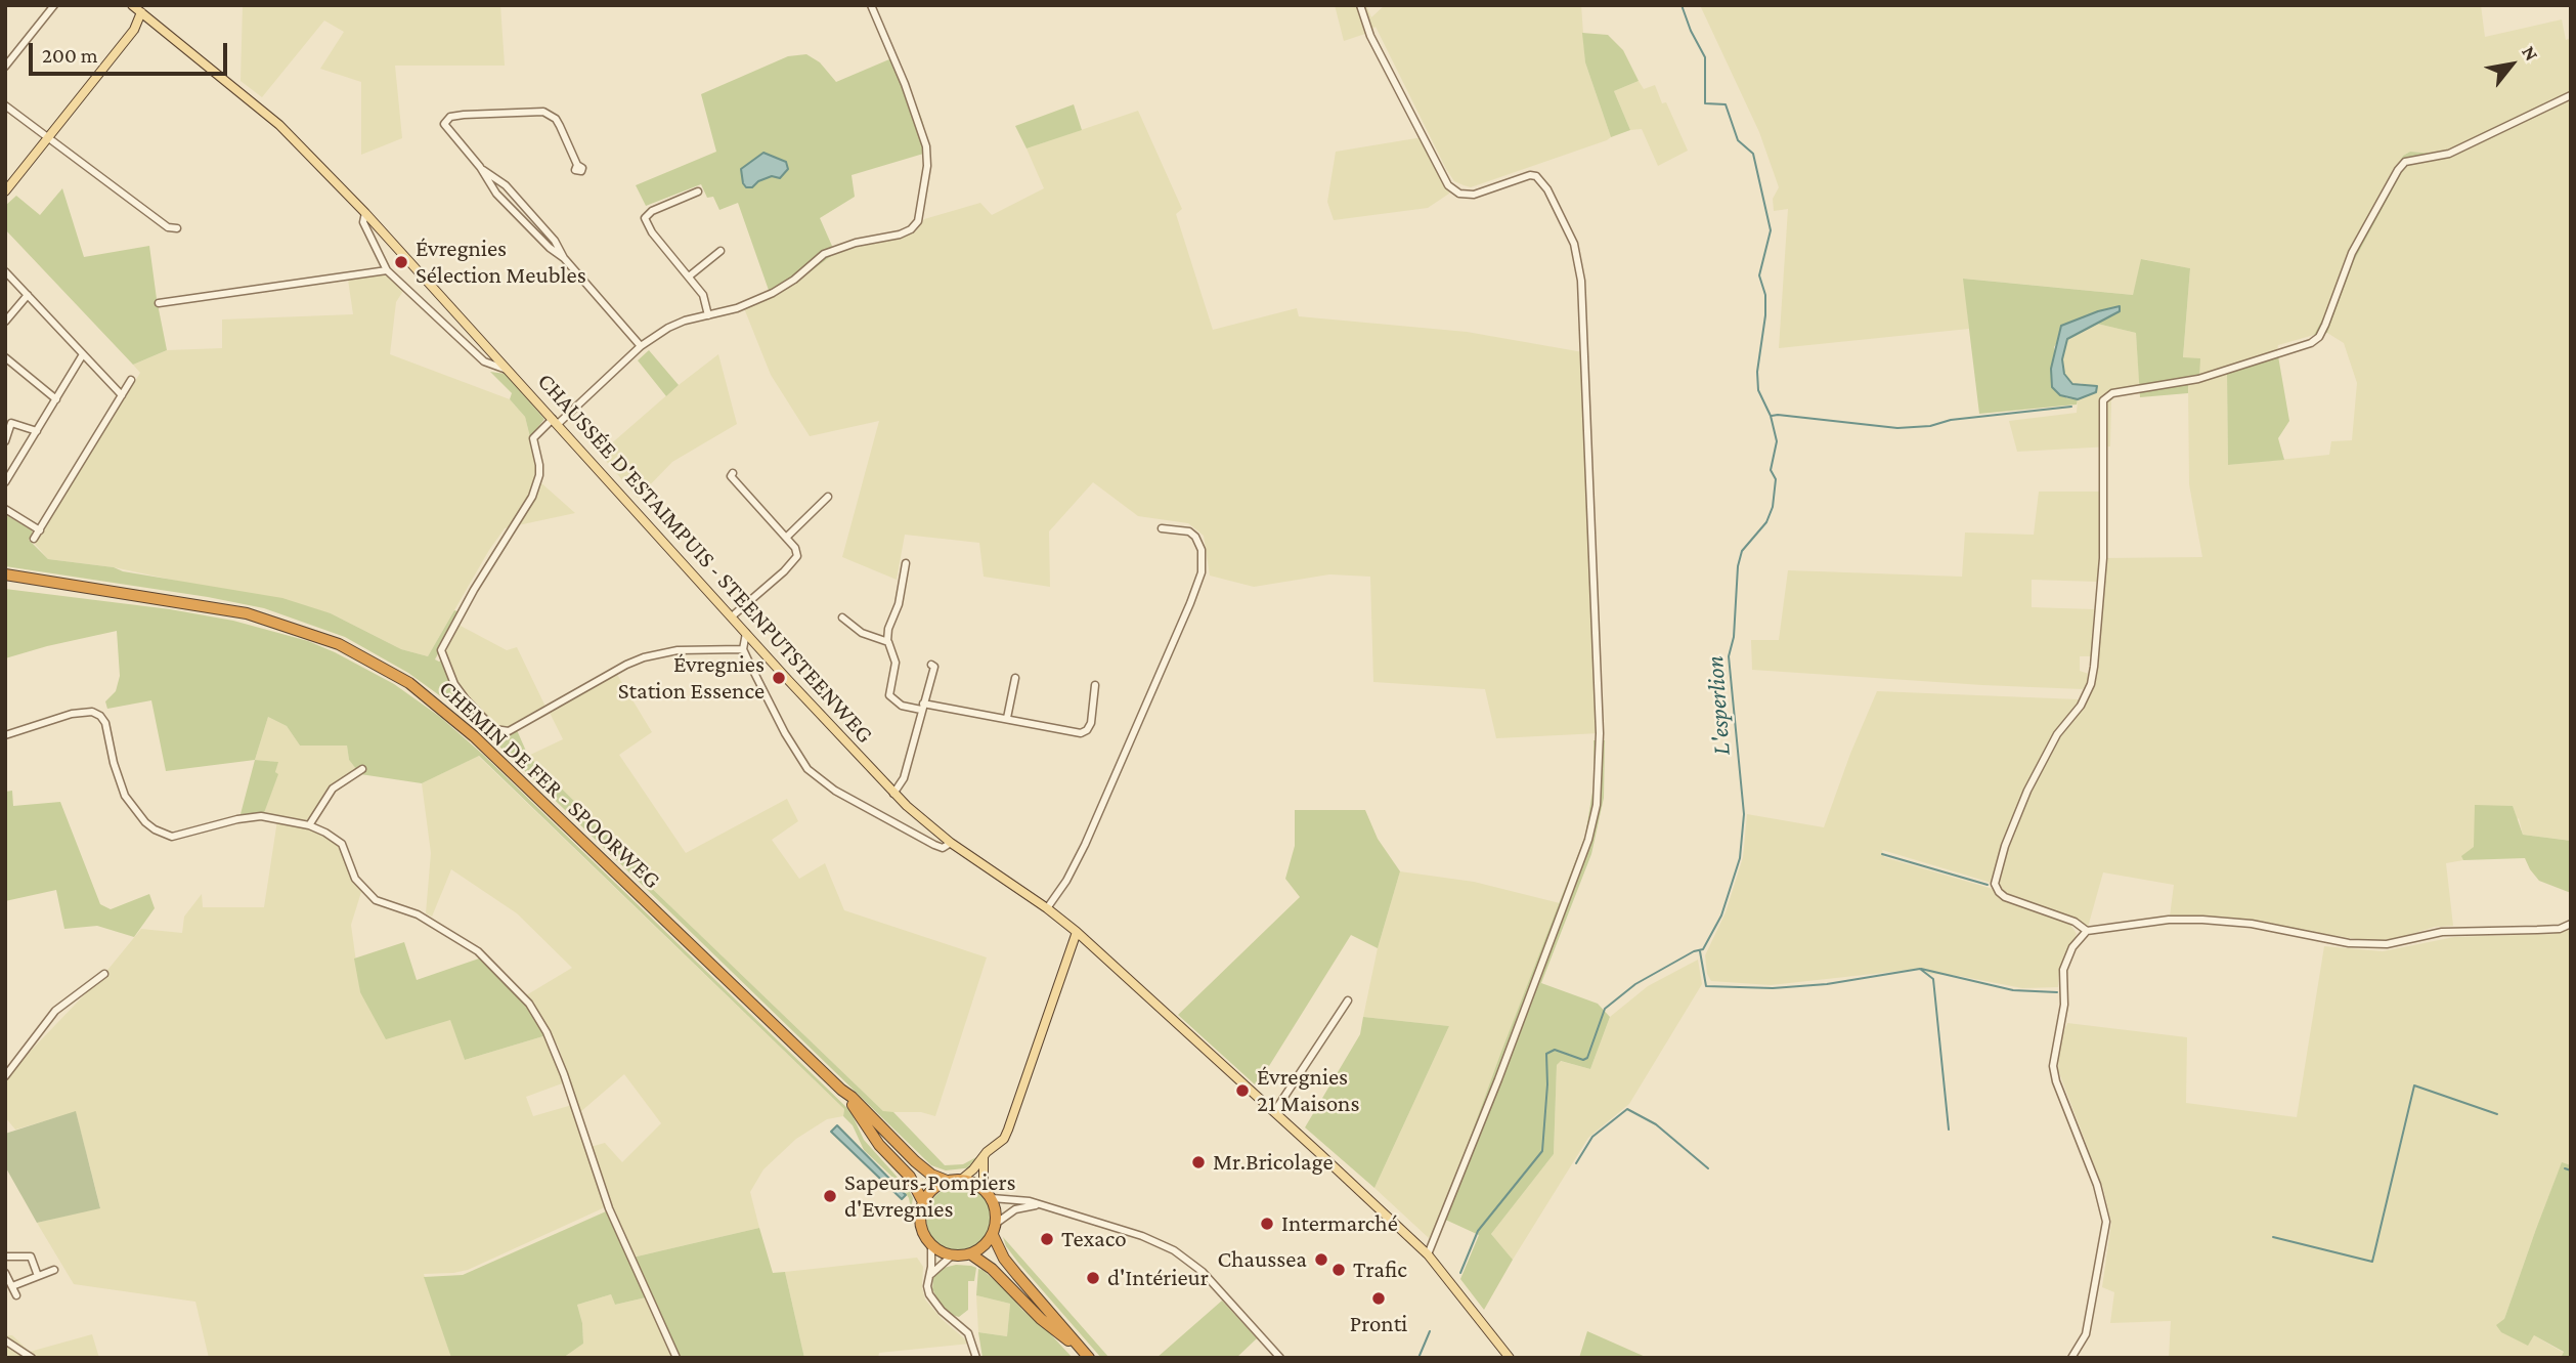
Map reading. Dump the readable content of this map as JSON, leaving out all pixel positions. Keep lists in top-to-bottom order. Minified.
{"streets":{"highway":["CHEMIN DE FER - SPOORWEG"],"main road":["CHAUSSÉE D'ESTAIMPUIS - STEENPUTSTEENWEG"]},"water":["L'esperlion"],"places":["Évregnies Sélection Meubles","Évregnies Station Essence","Évregnies 21 Maisons","Mr.Bricolage","Sapeurs-Pompiers d'Evregnies","Intermarché","Texaco","Chaussea","Trafic","d'Intérieur","Pronti"],"scale_bar":"200 m","north":"top right"}
